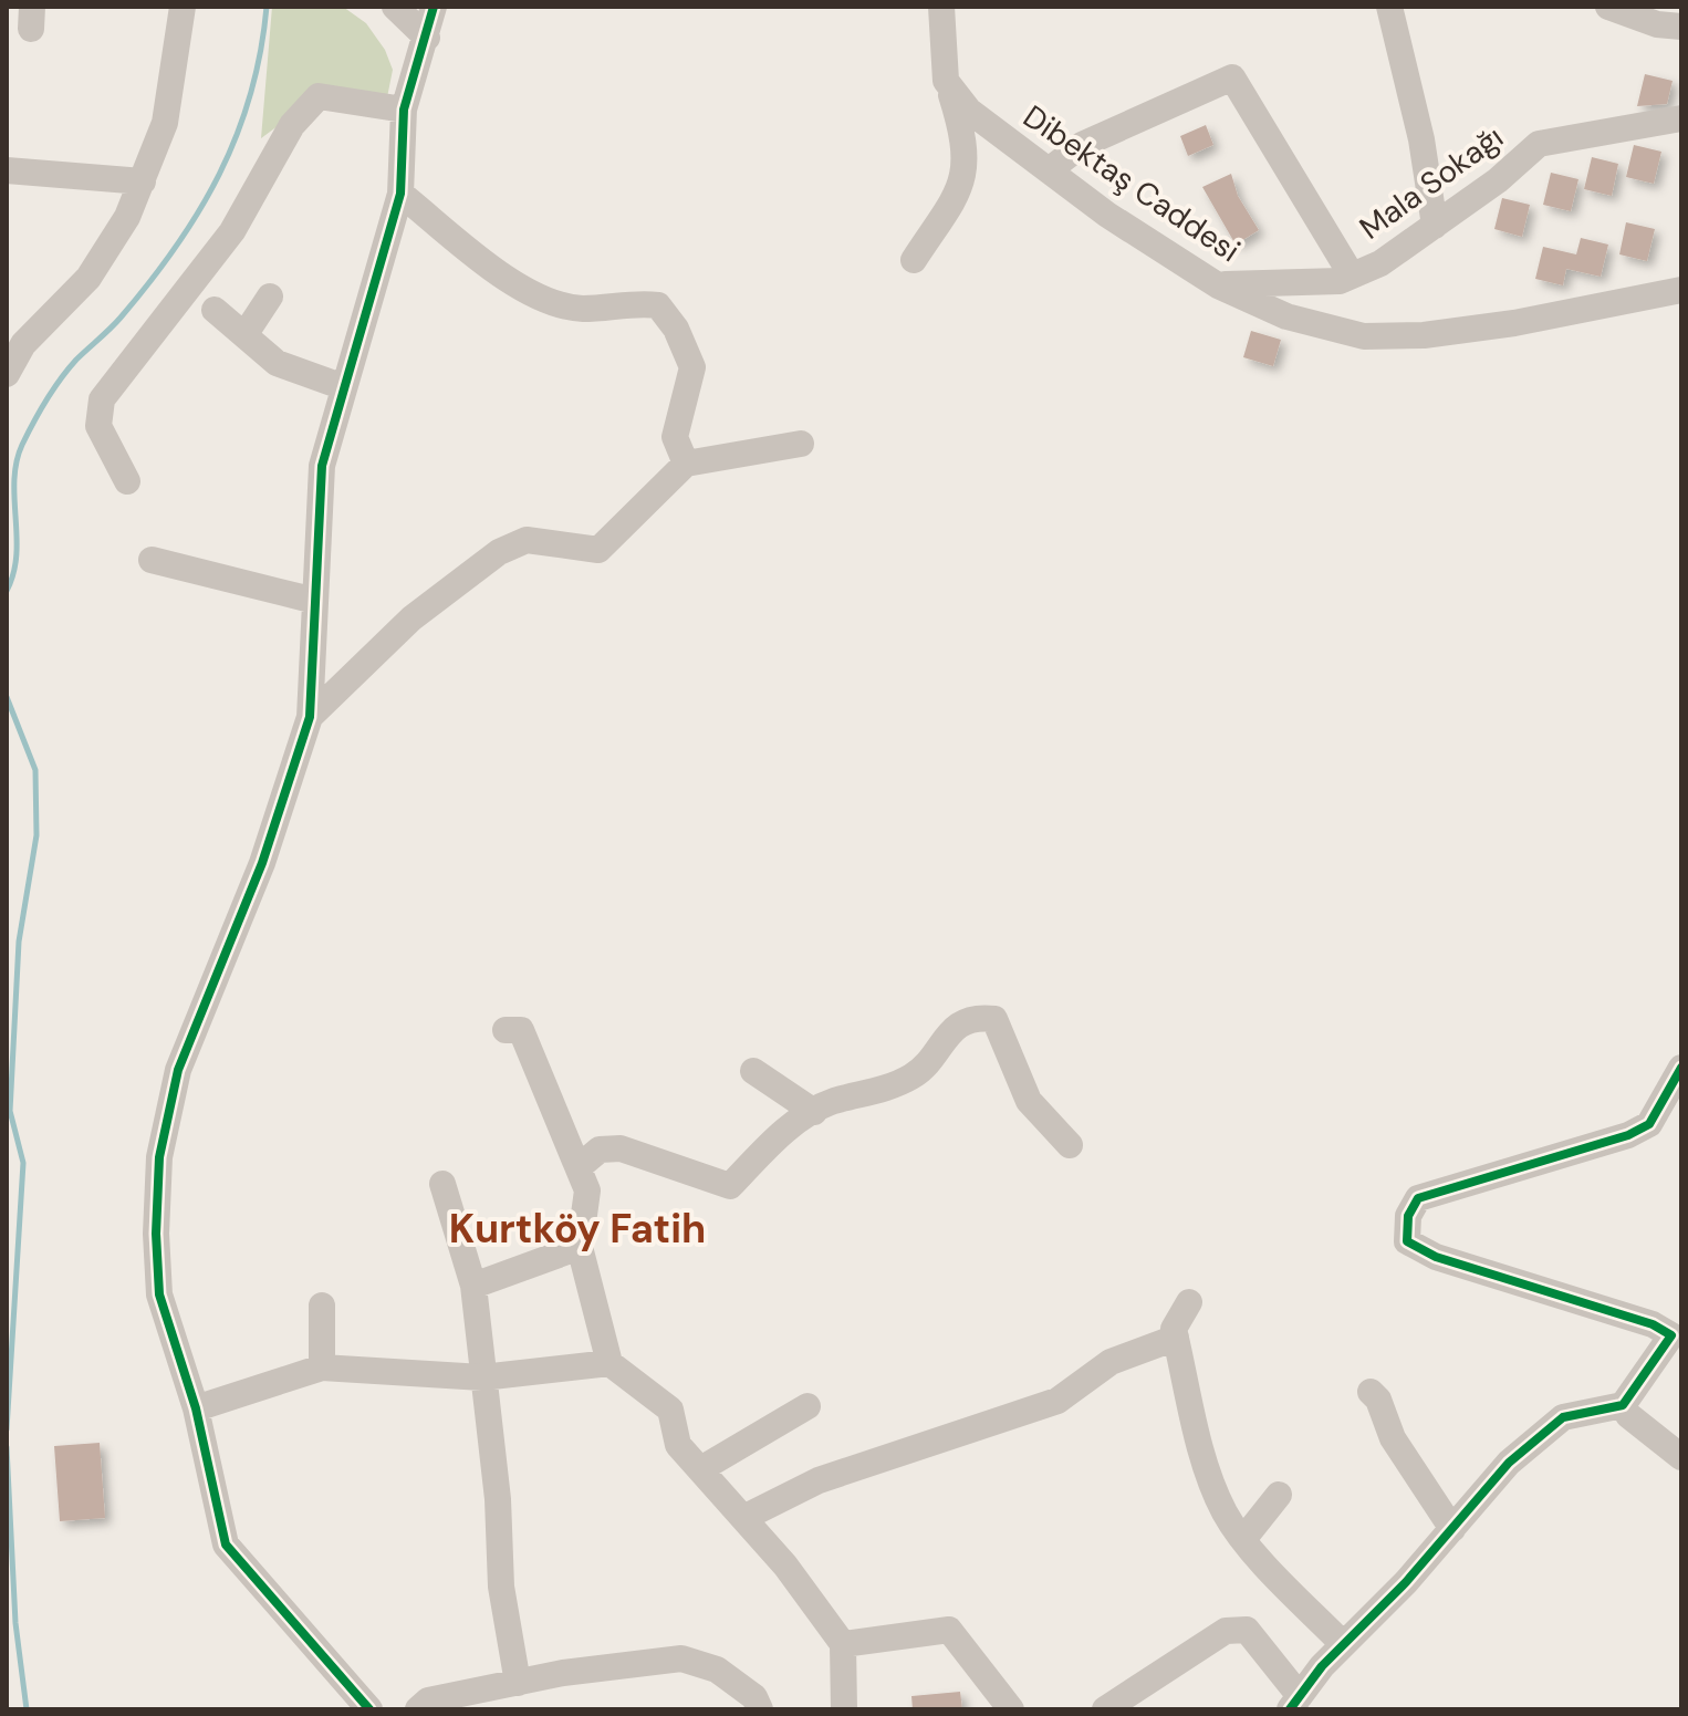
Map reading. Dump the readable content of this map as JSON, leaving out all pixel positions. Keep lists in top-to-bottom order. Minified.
{"streets":{"street":["Mala Sokağı","Dibektaş Caddesi"]},"crossings":[["Mala Sokağı","Dibektaş Caddesi"]],"districts":["Kurtköy Fatih"]}
